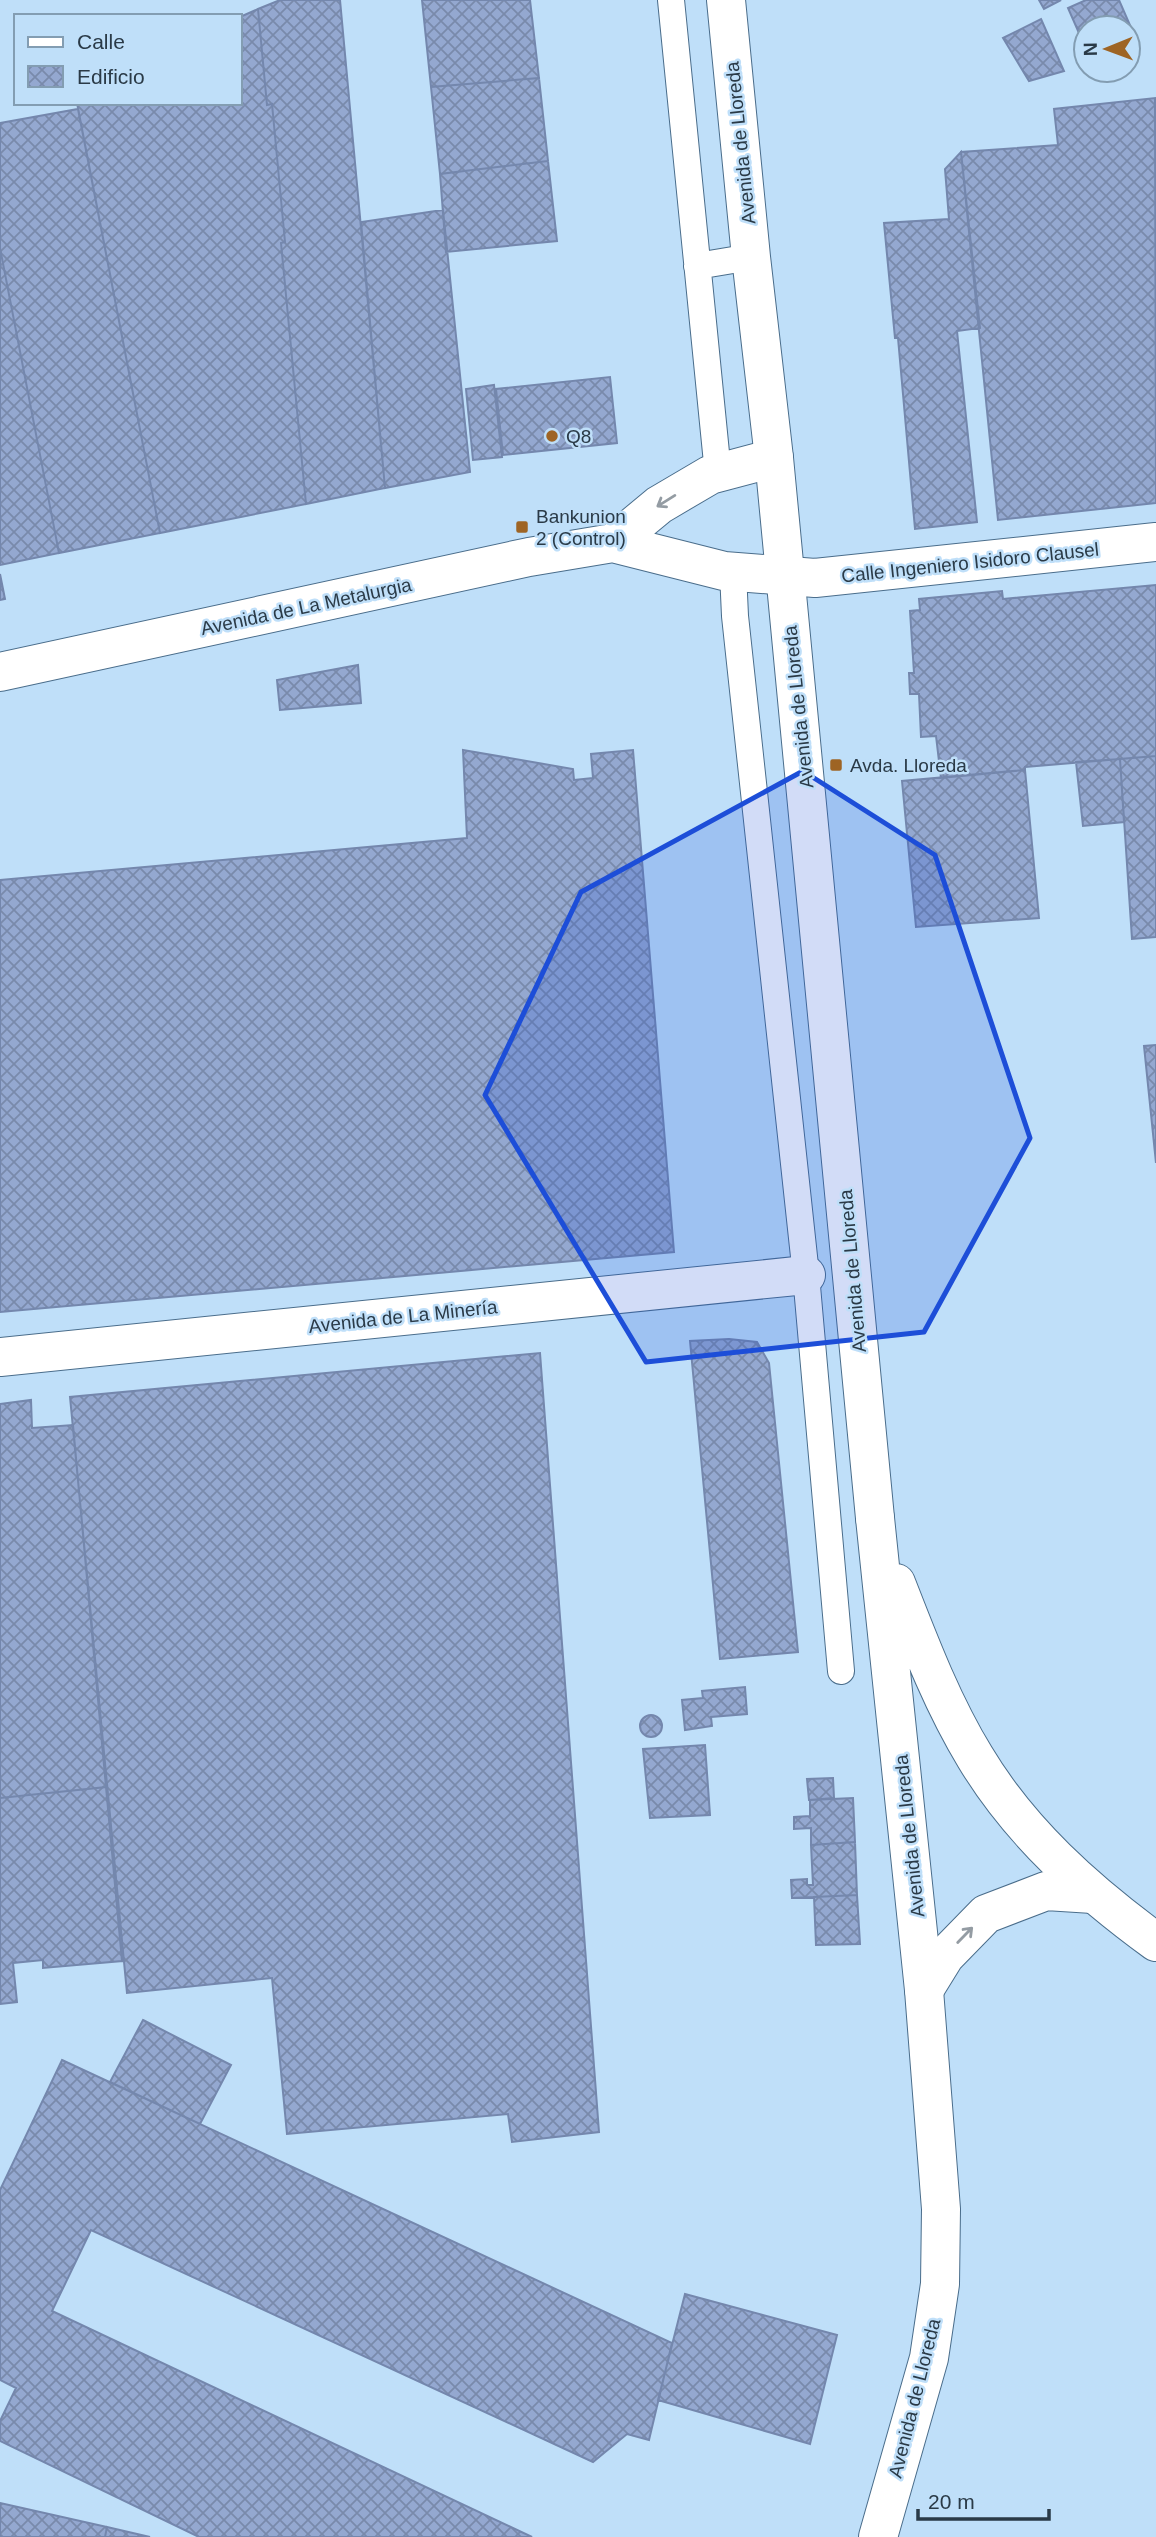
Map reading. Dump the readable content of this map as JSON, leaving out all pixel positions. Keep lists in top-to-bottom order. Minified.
{"streets":{"street":["Avenida de Lloreda","Calle Ingeniero Isidoro Clausel","Avenida de La Metalurgia","Avenida de La Minería"]},"crossings":[["Avenida de Lloreda","Calle Ingeniero Isidoro Clausel"],["Calle Ingeniero Isidoro Clausel","Avenida de La Metalurgia"]],"places":{"other":["Q8"],"transit":["Bankunion 2 (Control)","Avda. Lloreda"]},"legend":["Calle","Edificio"],"scale_bar":"20 m","north":"left"}
